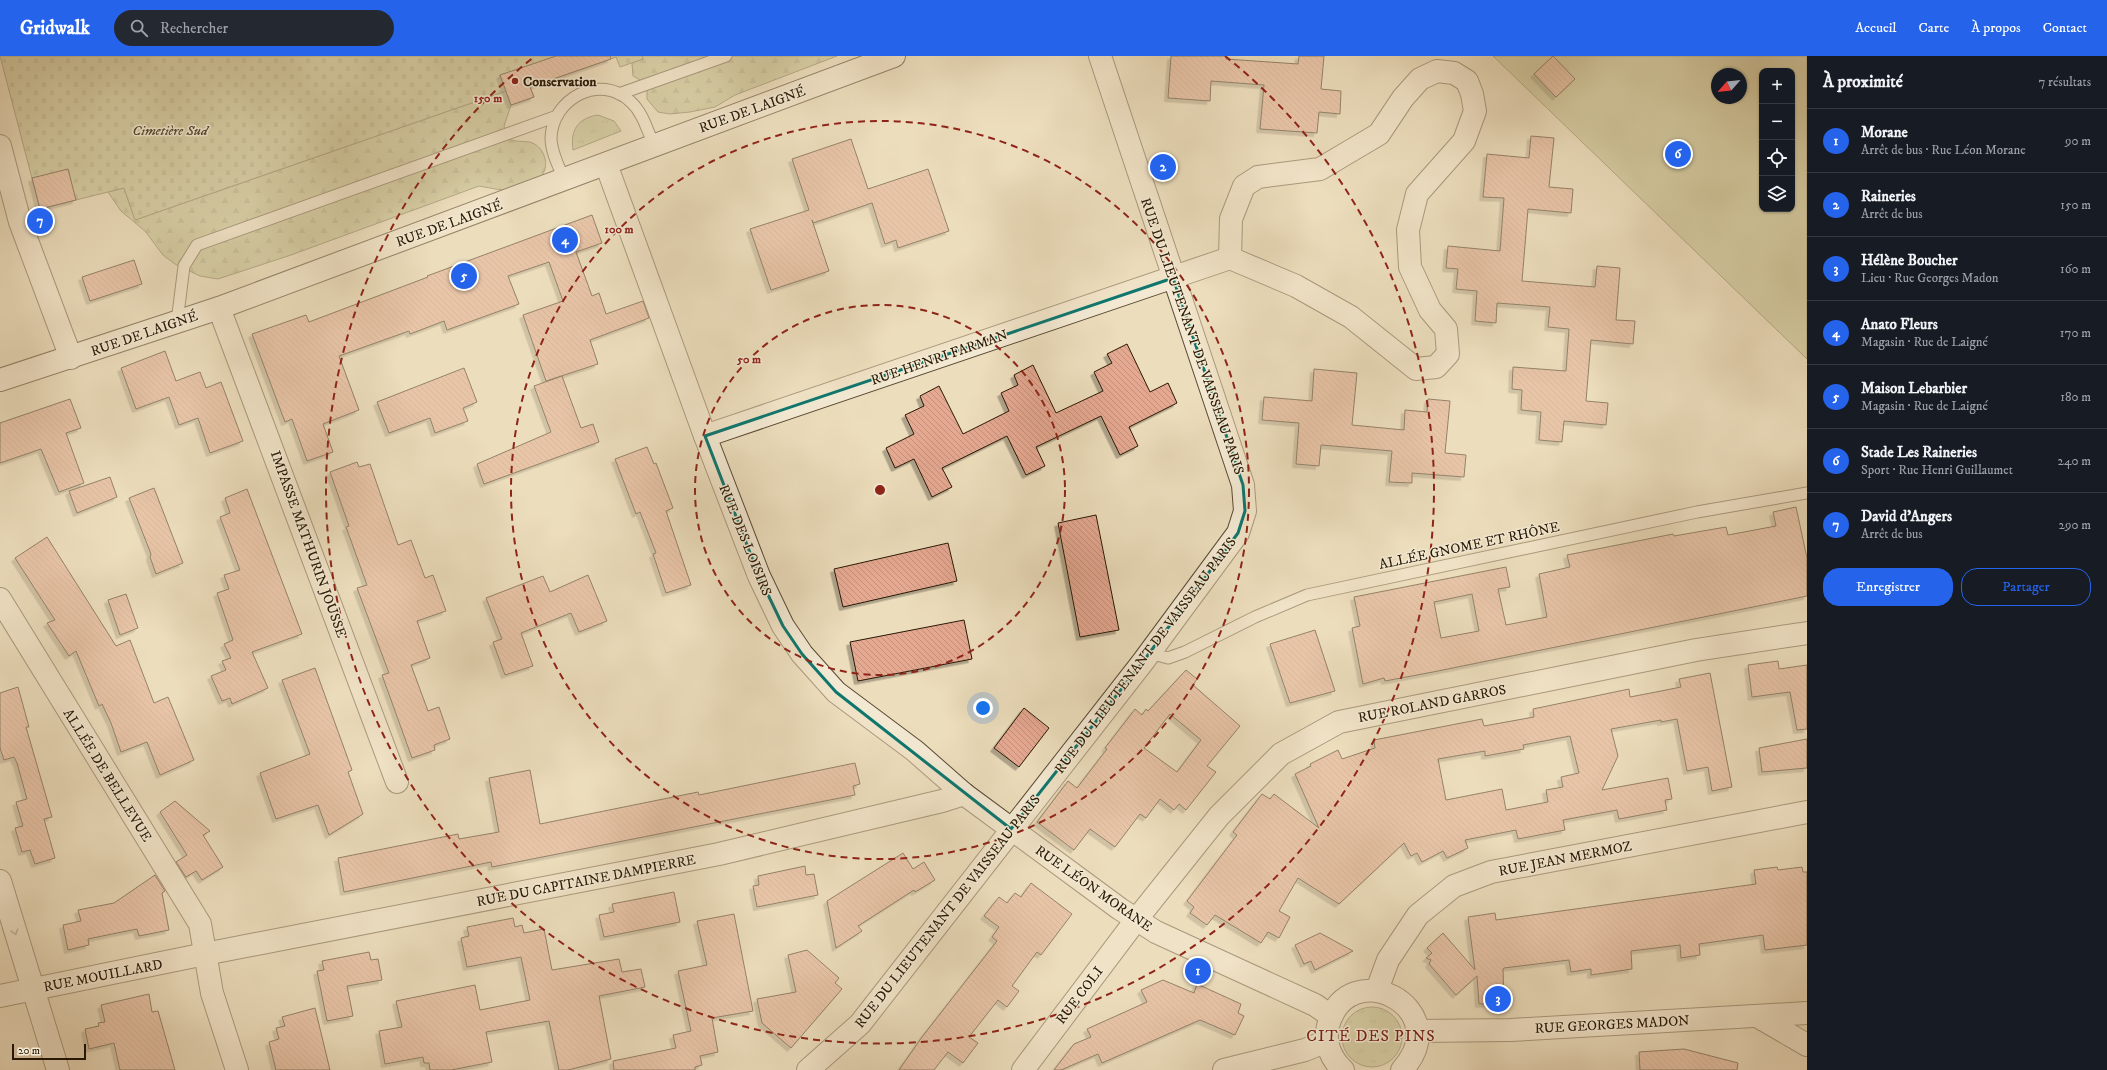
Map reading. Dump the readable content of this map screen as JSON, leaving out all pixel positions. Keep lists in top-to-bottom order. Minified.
{"streets":{"street":["RUE DE LAIGNÉ","RUE DU LIEUTENANT DE VAISSEAU PARIS","RUE HENRI FARMAN","RUE DES LOISIRS","IMPASSE MATHURIN JOUSSE","RUE ROLAND GARROS","ALLÉE DE BELLEVUE","RUE JEAN MERMOZ","RUE DU CAPITAINE DAMPIERRE","RUE LÉON MORANE","RUE MOUILLARD","RUE COLI","RUE GEORGES MADON"],"lane":["ALLÉE GNOME ET RHÔNE"]},"crossings":[["RUE DE LAIGNÉ","RUE DES LOISIRS"],["RUE DE LAIGNÉ","IMPASSE MATHURIN JOUSSE"],["RUE DU LIEUTENANT DE VAISSEAU PARIS","RUE HENRI FARMAN"],["RUE DU LIEUTENANT DE VAISSEAU PARIS","RUE DES LOISIRS"],["RUE DU LIEUTENANT DE VAISSEAU PARIS","ALLÉE GNOME ET RHÔNE"],["RUE DU LIEUTENANT DE VAISSEAU PARIS","RUE LÉON MORANE"],["RUE HENRI FARMAN","RUE DES LOISIRS"],["RUE DES LOISIRS","RUE DU CAPITAINE DAMPIERRE"],["RUE DES LOISIRS","RUE LÉON MORANE"],["RUE ROLAND GARROS","RUE LÉON MORANE"],["RUE ROLAND GARROS","RUE COLI"],["ALLÉE DE BELLEVUE","RUE DU CAPITAINE DAMPIERRE"],["ALLÉE DE BELLEVUE","RUE MOUILLARD"],["RUE DU CAPITAINE DAMPIERRE","RUE MOUILLARD"],["RUE LÉON MORANE","RUE COLI"]],"districts":["CITÉ DES PINS"],"parks":["Cimetière Sud"],"places":["Conservation"],"scale_bar":"20 m","north":"bottom left","page":{"header":"Gridwalk","search":"Rechercher","nav":["Accueil","Carte","À propos","Contact"],"heading":["À proximité","7 résultats"],"map_buttons":["+","−"],"list":[{"mark":"1","name":"Morane","note":"Arrêt de bus · Rue Léon Morane","value":"90 m"},{"mark":"2","name":"Raineries","note":"Arrêt de bus","value":"150 m"},{"mark":"3","name":"Hélène Boucher","note":"Lieu · Rue Georges Madon","value":"160 m"},{"mark":"4","name":"Anato Fleurs","note":"Magasin · Rue de Laigné","value":"170 m"},{"mark":"5","name":"Maison Lebarbier","note":"Magasin · Rue de Laigné","value":"180 m"},{"mark":"6","name":"Stade Les Raineries","note":"Sport · Rue Henri Guillaumet","value":"240 m"},{"mark":"7","name":"David d'Angers","note":"Arrêt de bus","value":"290 m"}],"pins":["6","2","7","4","5","1","3"],"buttons":["Enregistrer","Partager"],"scale":"20 m"},"rings":["150 m","100 m","50 m"]}
